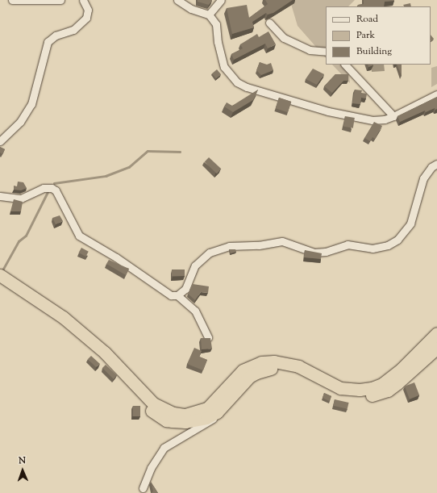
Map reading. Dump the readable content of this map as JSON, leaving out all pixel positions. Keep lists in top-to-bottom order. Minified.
{"legend":["Road","Park","Building"],"north":"top"}
